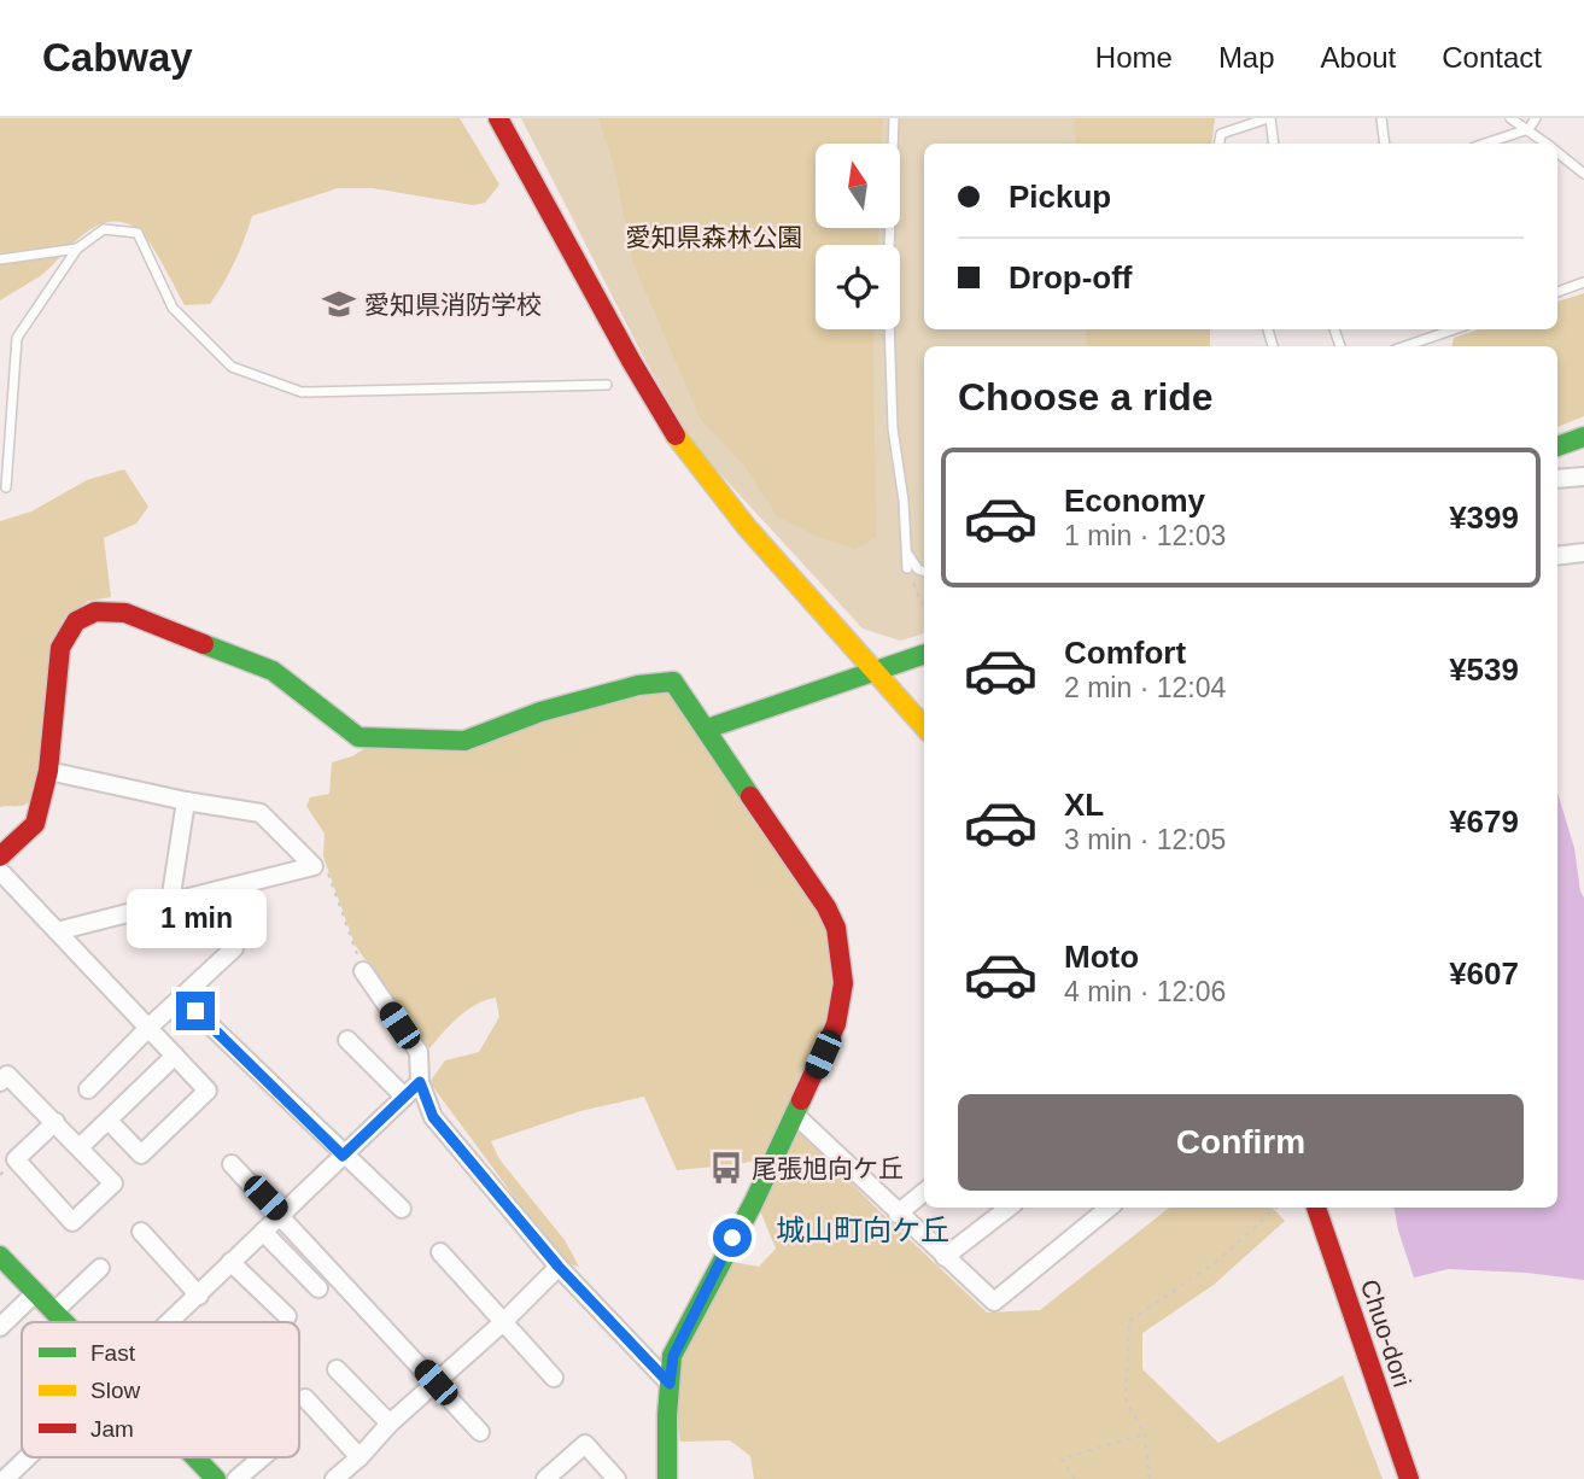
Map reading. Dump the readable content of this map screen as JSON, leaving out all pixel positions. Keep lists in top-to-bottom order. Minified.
{"streets":{"street":["Chuo-dori"]},"districts":["城山町向ケ丘"],"parks":["愛知県森林公園"],"places":{"school or university":["愛知県消防学校"],"bus stop":["尾張旭向ケ丘"]},"legend":["Fast","Slow","Jam"],"north":"top","page":{"header":"Cabway","nav":["Home","Map","About","Contact"],"banner":["Pickup","Drop-off"],"heading":"Choose a ride","list":[{"name":"Economy","note":"1 min · 12:03","value":"¥399"},{"name":"Comfort","note":"2 min · 12:04","value":"¥539"},{"name":"XL","note":"3 min · 12:05","value":"¥679"},{"name":"Moto","note":"4 min · 12:06","value":"¥607"}],"bubble":"1 min","buttons":"Confirm"}}
